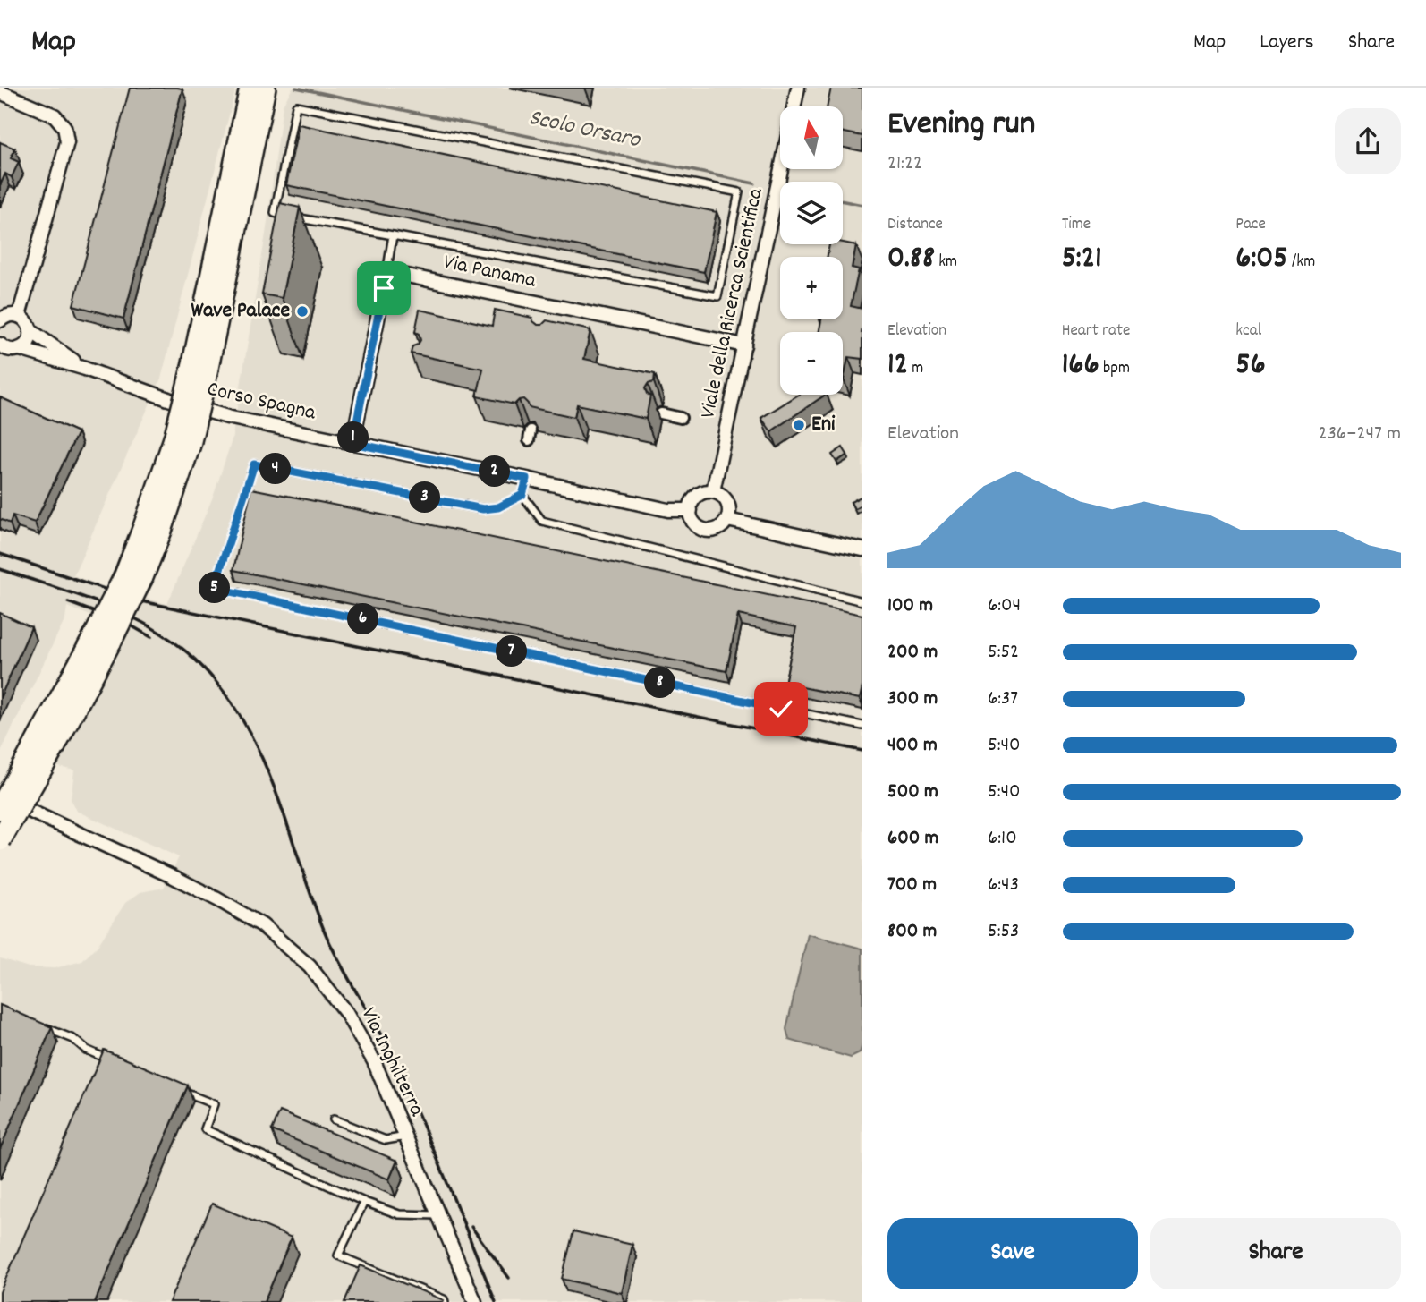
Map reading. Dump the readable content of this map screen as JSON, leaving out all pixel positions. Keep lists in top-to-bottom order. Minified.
{"streets":{"street":["Via Panama","Viale della Ricerca Scientifica","Corso Spagna","Via Inghilterra"]},"crossings":[["Via Panama","Viale della Ricerca Scientifica"],["Viale della Ricerca Scientifica","Corso Spagna"]],"water":["Scolo Orsaro"],"places":["Wave Palace","Eni"],"north":"top","page":{"header":"Map","nav":["Map","Layers","Share"],"heading":["Evening run","21:22"],"map_buttons":["+","−"],"stats":[["Distance","0.88 km"],["Time","5:21"],["Pace","6:05 /km"],["Elevation","12 m"],["Heart rate","166 bpm"],["kcal","56"]],"chart":["Elevation","236–247 m"],"pins":["1","4","2","3","5","6","7","8"],"list":[{"name":"100 m","note":"6:04"},{"name":"200 m","note":"5:52"},{"name":"300 m","note":"6:37"},{"name":"400 m","note":"5:40"},{"name":"500 m","note":"5:40"},{"name":"600 m","note":"6:10"},{"name":"700 m","note":"6:43"},{"name":"800 m","note":"5:53"}],"buttons":["Save","Share"]}}
